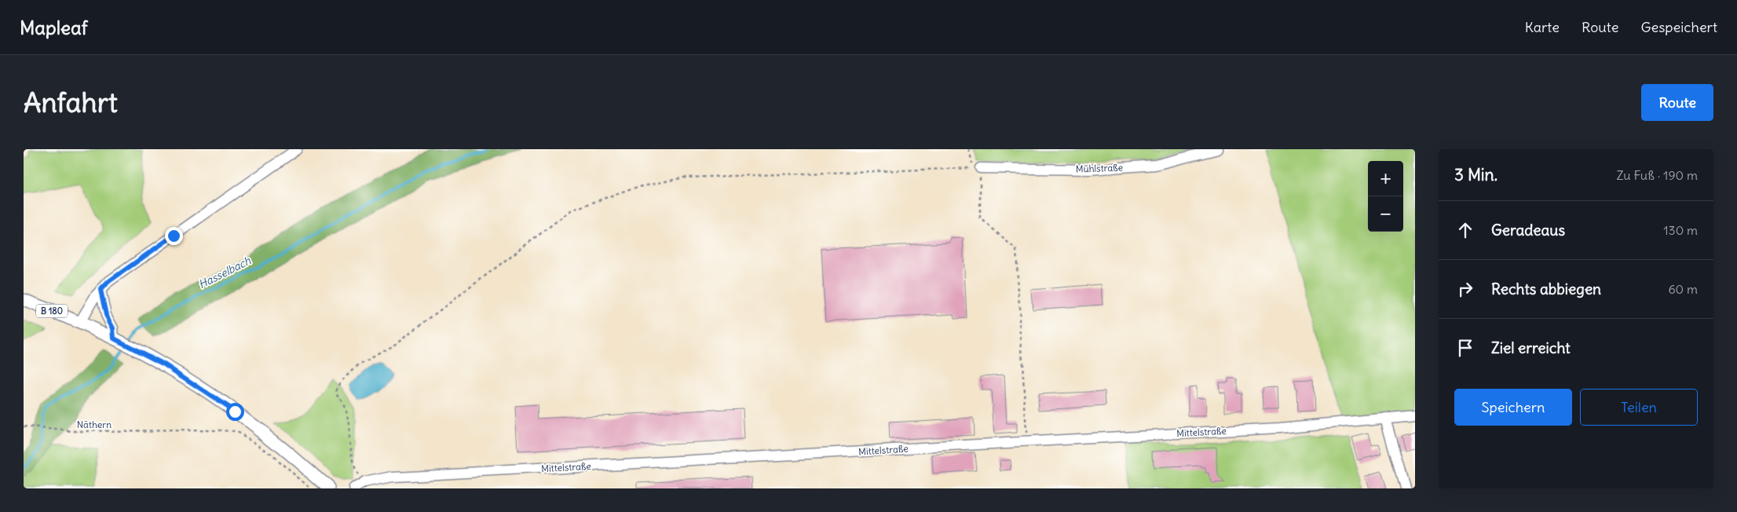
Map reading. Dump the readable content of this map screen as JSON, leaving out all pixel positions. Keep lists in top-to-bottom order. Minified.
{"streets":{"main road":["B 180"],"street":["Mühlstraße","Mittelstraße"],"path":["Näthern"]},"water":["Hasselbach"],"page":{"header":"Mapleaf","nav":["Karte","Route","Gespeichert"],"buttons":["Route",["Speichern","Teilen"]],"title":"Anfahrt","heading":["3 Min.","Zu Fuß · 190 m"],"map_buttons":["+","−"],"list":[["Geradeaus","130 m"],["Rechts abbiegen","60 m"],"Ziel erreicht"]}}
